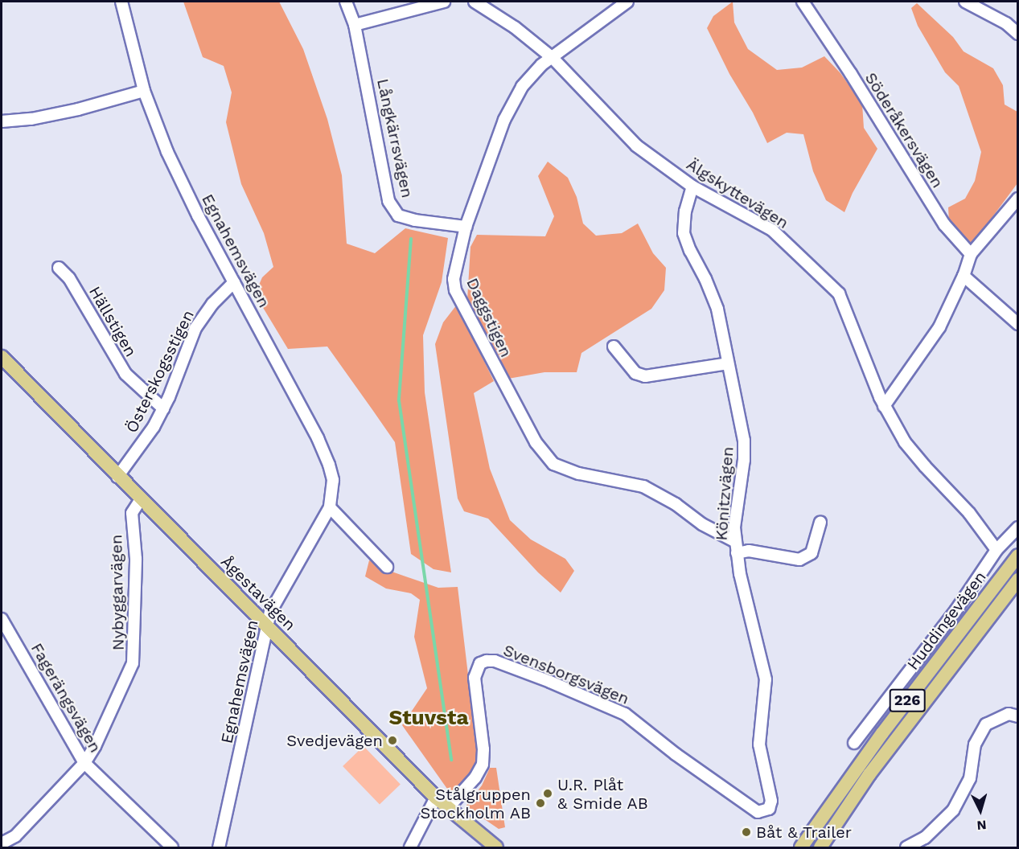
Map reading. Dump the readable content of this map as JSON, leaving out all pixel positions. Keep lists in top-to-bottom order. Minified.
{"streets":{"main road":["Ågestavägen","Huddingevägen","226"],"street":["Söderåkersvägen","Långkärrsvägen","Älgskyttevägen","Egnahemsvägen","Daggstigen","Hällstigen","Österskogsstigen","Könitzvägen","Nybyggarvägen","Svensborgsvägen","Fagerängsvägen"]},"crossings":[["Långkärrsvägen","Daggstigen"],["Älgskyttevägen","Daggstigen"],["Älgskyttevägen","Könitzvägen"],["Älgskyttevägen","Huddingevägen"],["Egnahemsvägen","Österskogsstigen"],["Egnahemsvägen","Ågestavägen"],["Daggstigen","Könitzvägen"],["Hällstigen","Österskogsstigen"],["Österskogsstigen","Ågestavägen"],["Könitzvägen","Svensborgsvägen"],["Nybyggarvägen","Ågestavägen"],["Nybyggarvägen","Fagerängsvägen"],["Ågestavägen","Svensborgsvägen"]],"districts":["Stuvsta"],"places":["Svedjevägen","U.R. Plåt & Smide AB","Stålgruppen Stockholm AB","Båt & Trailer"],"north":"bottom"}
